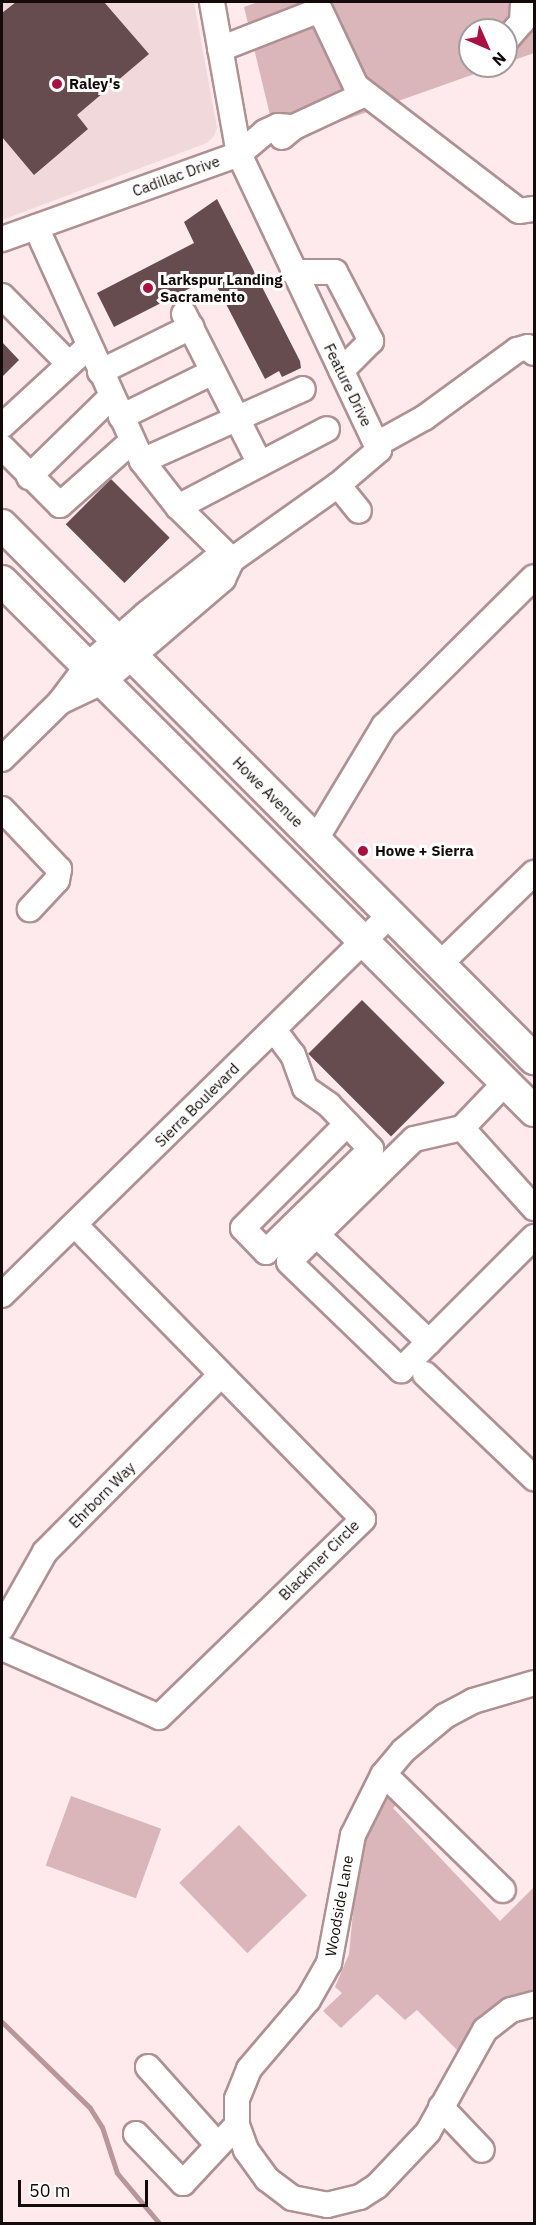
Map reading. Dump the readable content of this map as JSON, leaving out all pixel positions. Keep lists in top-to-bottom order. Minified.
{"streets":{"main road":["Howe Avenue"],"street":["Cadillac Drive","Feature Drive","Sierra Boulevard","Ehrborn Way","Blackmer Circle","Woodside Lane"]},"crossings":[["Cadillac Drive","Feature Drive"],["Feature Drive","Howe Avenue"],["Howe Avenue","Sierra Boulevard"],["Sierra Boulevard","Blackmer Circle"],["Ehrborn Way","Blackmer Circle"]],"places":["Raley's","Larkspur Landing Sacramento","Howe + Sierra"],"scale_bar":"50 m","north":"bottom right"}
